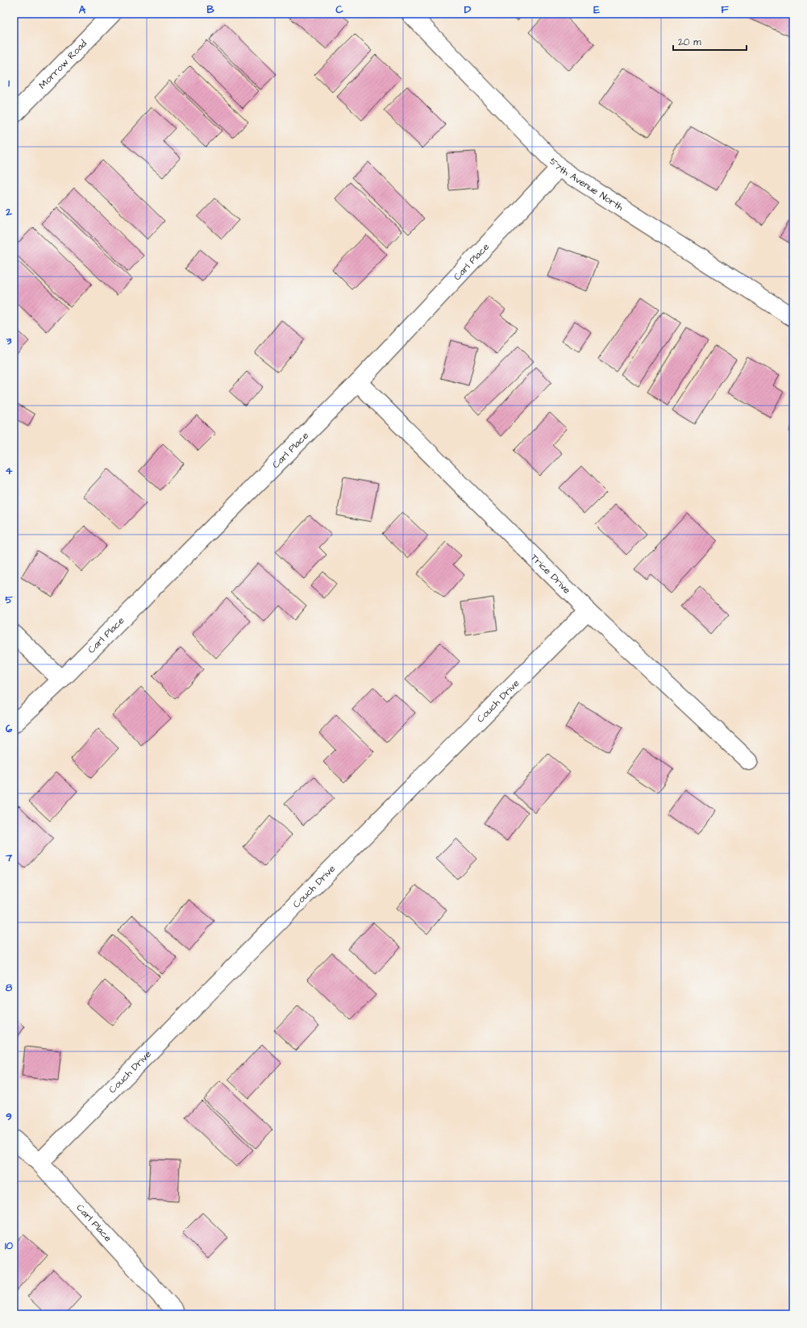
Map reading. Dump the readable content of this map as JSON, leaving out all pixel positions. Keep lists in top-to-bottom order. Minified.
{"streets":{"street":["Morrow Road","57th Avenue North","Carl Place","Trice Drive","Couch Drive"]},"crossings":[["57th Avenue North","Carl Place"],["Carl Place","Trice Drive"],["Carl Place","Couch Drive"],["Trice Drive","Couch Drive"]],"scale_bar":"20 m","grid":{"columns":["A","B","C","D","E","F"],"rows":["1","2","3","4","5","6","7","8","9","10"]}}
